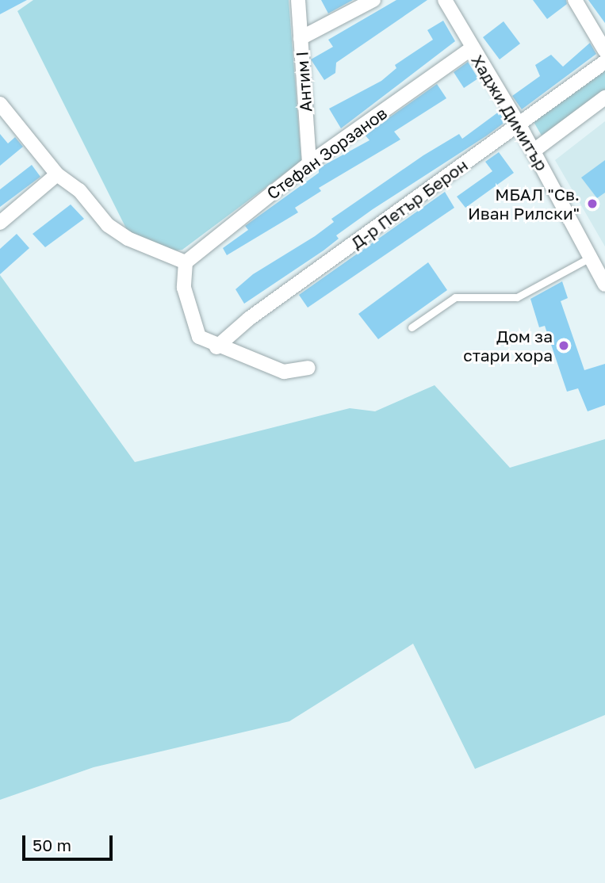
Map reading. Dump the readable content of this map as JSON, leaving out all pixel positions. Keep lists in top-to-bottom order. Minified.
{"streets":{"street":["Антим I","Хаджи Димитър","Стефан Зорзанов","Д-р Петър Берон"]},"crossings":[["Антим I","Стефан Зорзанов"],["Хаджи Димитър","Стефан Зорзанов"],["Хаджи Димитър","Д-р Петър Берон"]],"places":["МБАЛ \"Св. Иван Рилски\"","Дом за стари хора"],"scale_bar":"50 m"}
